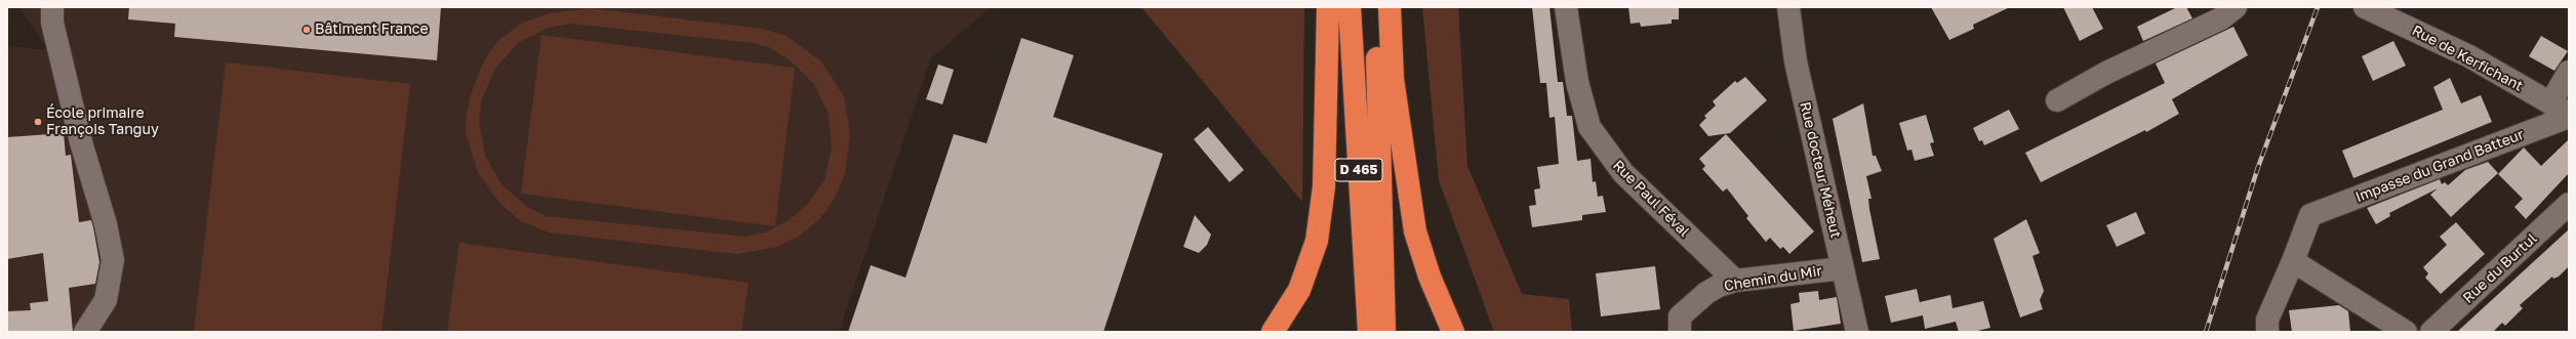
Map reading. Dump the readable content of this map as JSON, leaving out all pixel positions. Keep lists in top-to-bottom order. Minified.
{"streets":{"highway":["D 465"],"street":["Rue de Kerfichant","Impasse du Grand Batteur","Rue docteur Méheut","Rue Paul Féval","Rue du Burtul","Chemin du Mir"]},"crossings":[["Rue de Kerfichant","Impasse du Grand Batteur"],["Rue docteur Méheut","Chemin du Mir"],["Rue Paul Féval","Chemin du Mir"]],"places":["Bâtiment France","École primaire François Tanguy"]}
